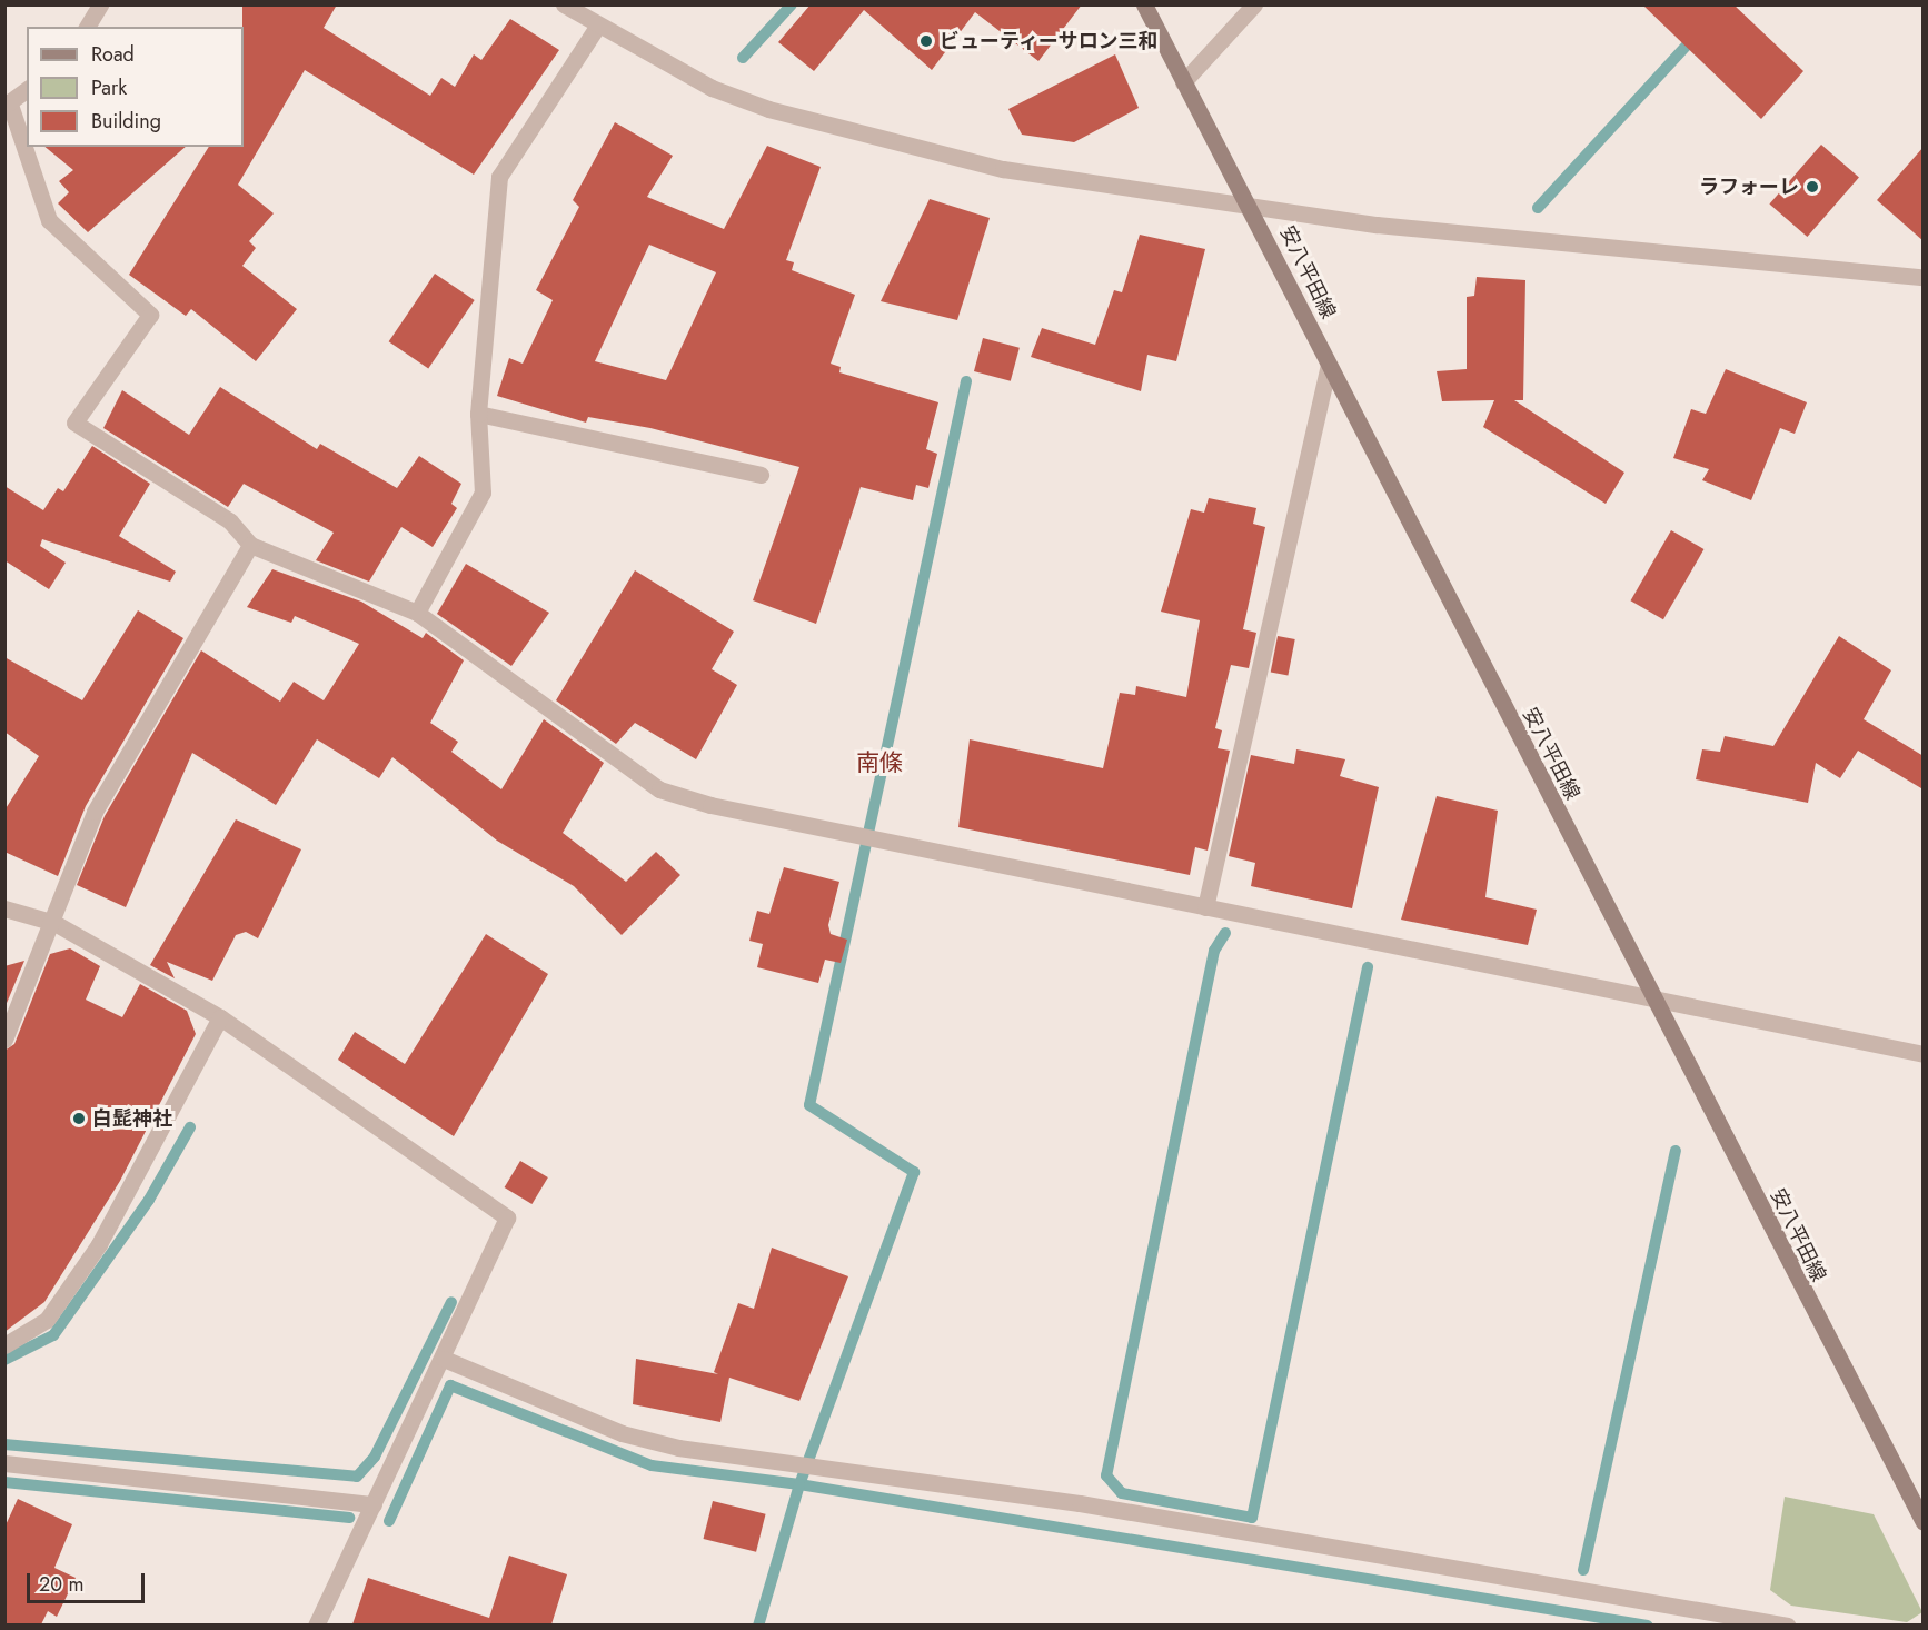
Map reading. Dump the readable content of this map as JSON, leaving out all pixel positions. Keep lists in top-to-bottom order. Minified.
{"streets":{"main road":["安八平田線"]},"districts":["南條"],"places":["ビューティーサロン三和","ラフォーレ","白髭神社"],"legend":["Road","Park","Building"],"scale_bar":"20 m"}
